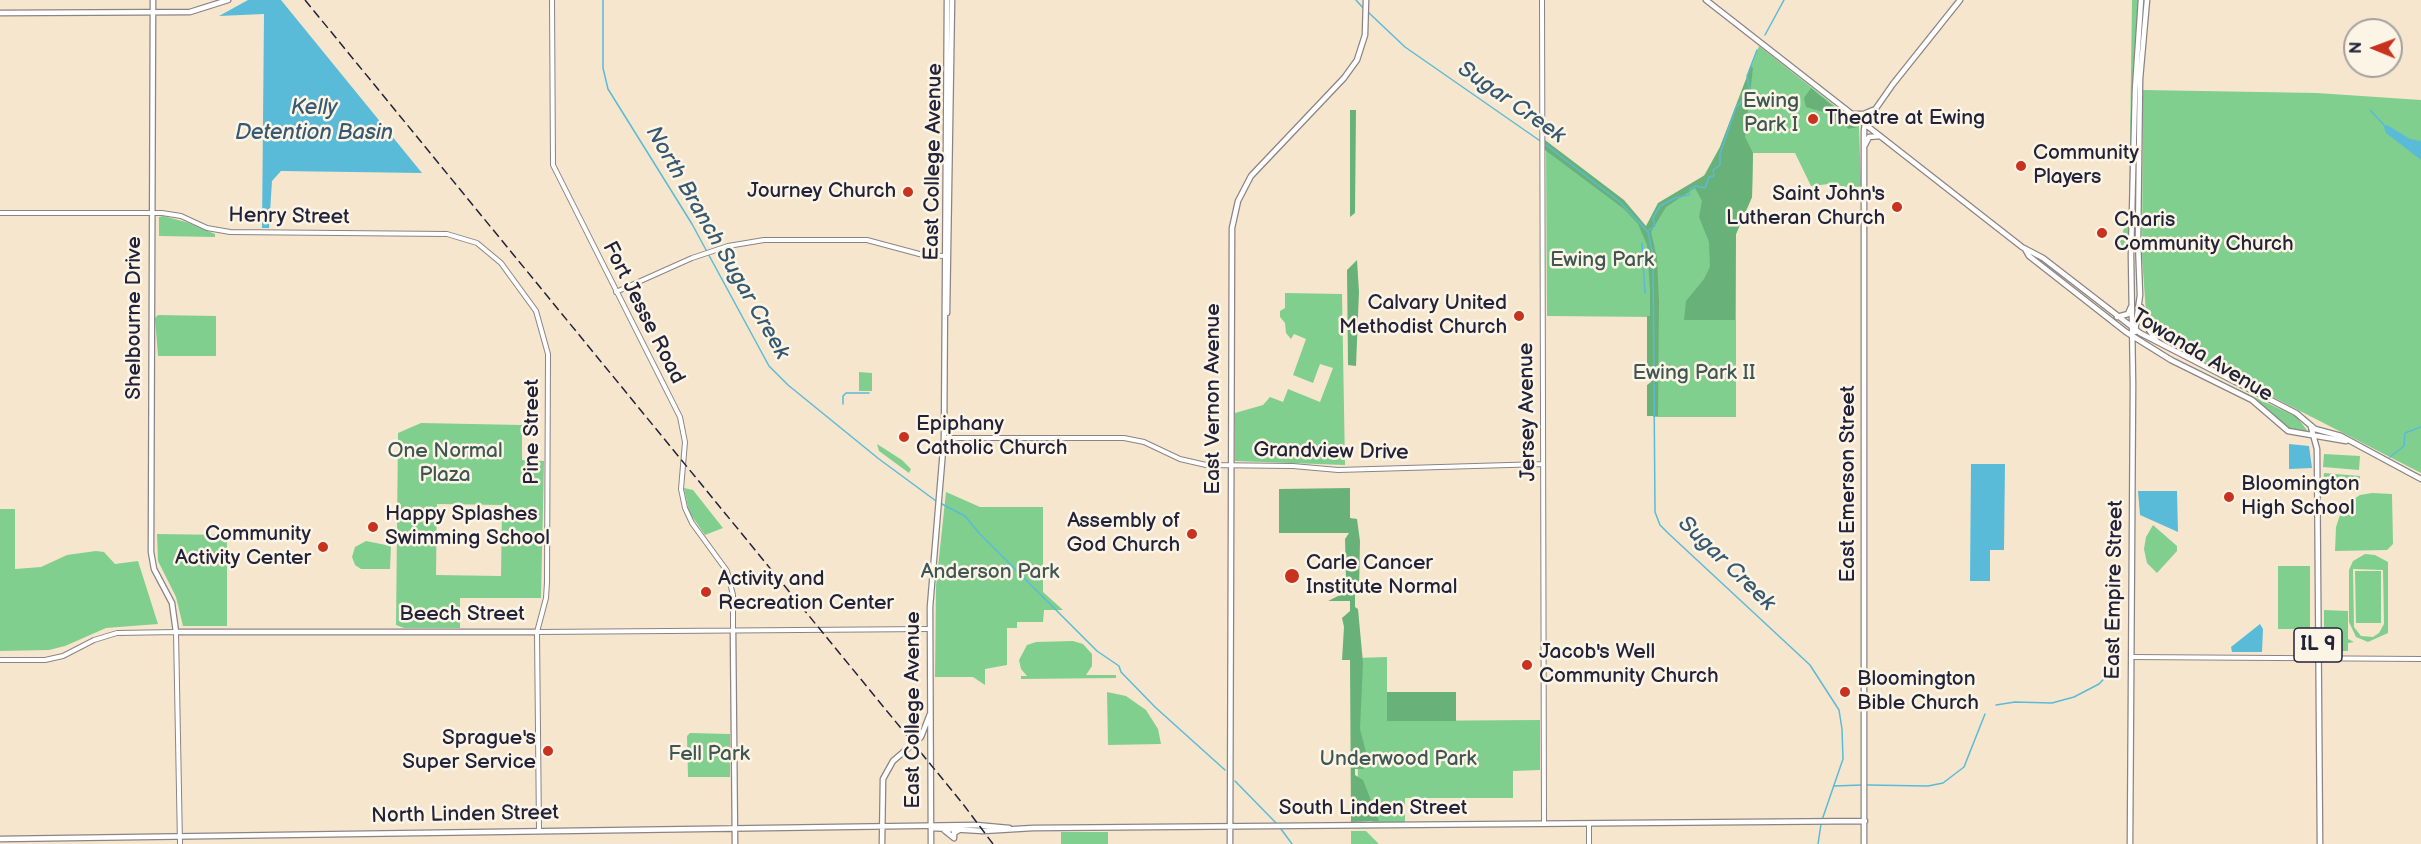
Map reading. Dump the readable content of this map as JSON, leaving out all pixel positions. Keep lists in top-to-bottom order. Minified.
{"streets":{"main road":["East College Avenue","Shelbourne Drive","Towanda Avenue","East Vernon Avenue","East Emerson Street","East Empire Street","Beech Street","IL 9","South Linden Street","North Linden Street"],"street":["Henry Street","Fort Jesse Road","Jersey Avenue","Pine Street","Grandview Drive"]},"crossings":[["East College Avenue","Grandview Drive"],["East College Avenue","Beech Street"],["East College Avenue","South Linden Street"],["East College Avenue","North Linden Street"],["Henry Street","Shelbourne Drive"],["Henry Street","Pine Street"],["Fort Jesse Road","Beech Street"],["Shelbourne Drive","Beech Street"],["Towanda Avenue","East Emerson Street"],["Towanda Avenue","East Empire Street"],["Towanda Avenue","IL 9"],["East Vernon Avenue","Grandview Drive"],["East Vernon Avenue","South Linden Street"],["Jersey Avenue","Grandview Drive"],["Jersey Avenue","South Linden Street"],["Pine Street","Beech Street"],["Pine Street","North Linden Street"],["East Emerson Street","South Linden Street"],["East Empire Street","IL 9"],["South Linden Street","North Linden Street"]],"water":["Sugar Creek","Kelly Detention Basin","North Branch Sugar Creek"],"parks":["Ewing Park I","Ewing Park","Ewing Park II","One Normal Plaza","Anderson Park","Fell Park","Underwood Park"],"places":["Theatre at Ewing","Community Players","Journey Church","Saint John's Lutheran Church","Charis Community Church","Calvary United Methodist Church","Epiphany Catholic Church","Bloomington High School","Happy Splashes Swimming School","Assembly of God Church","Community Activity Center","Carle Cancer Institute Normal","Activity and Recreation Center","Jacob's Well Community Church","Bloomington Bible Church","Sprague's Super Service"],"north":"left"}
